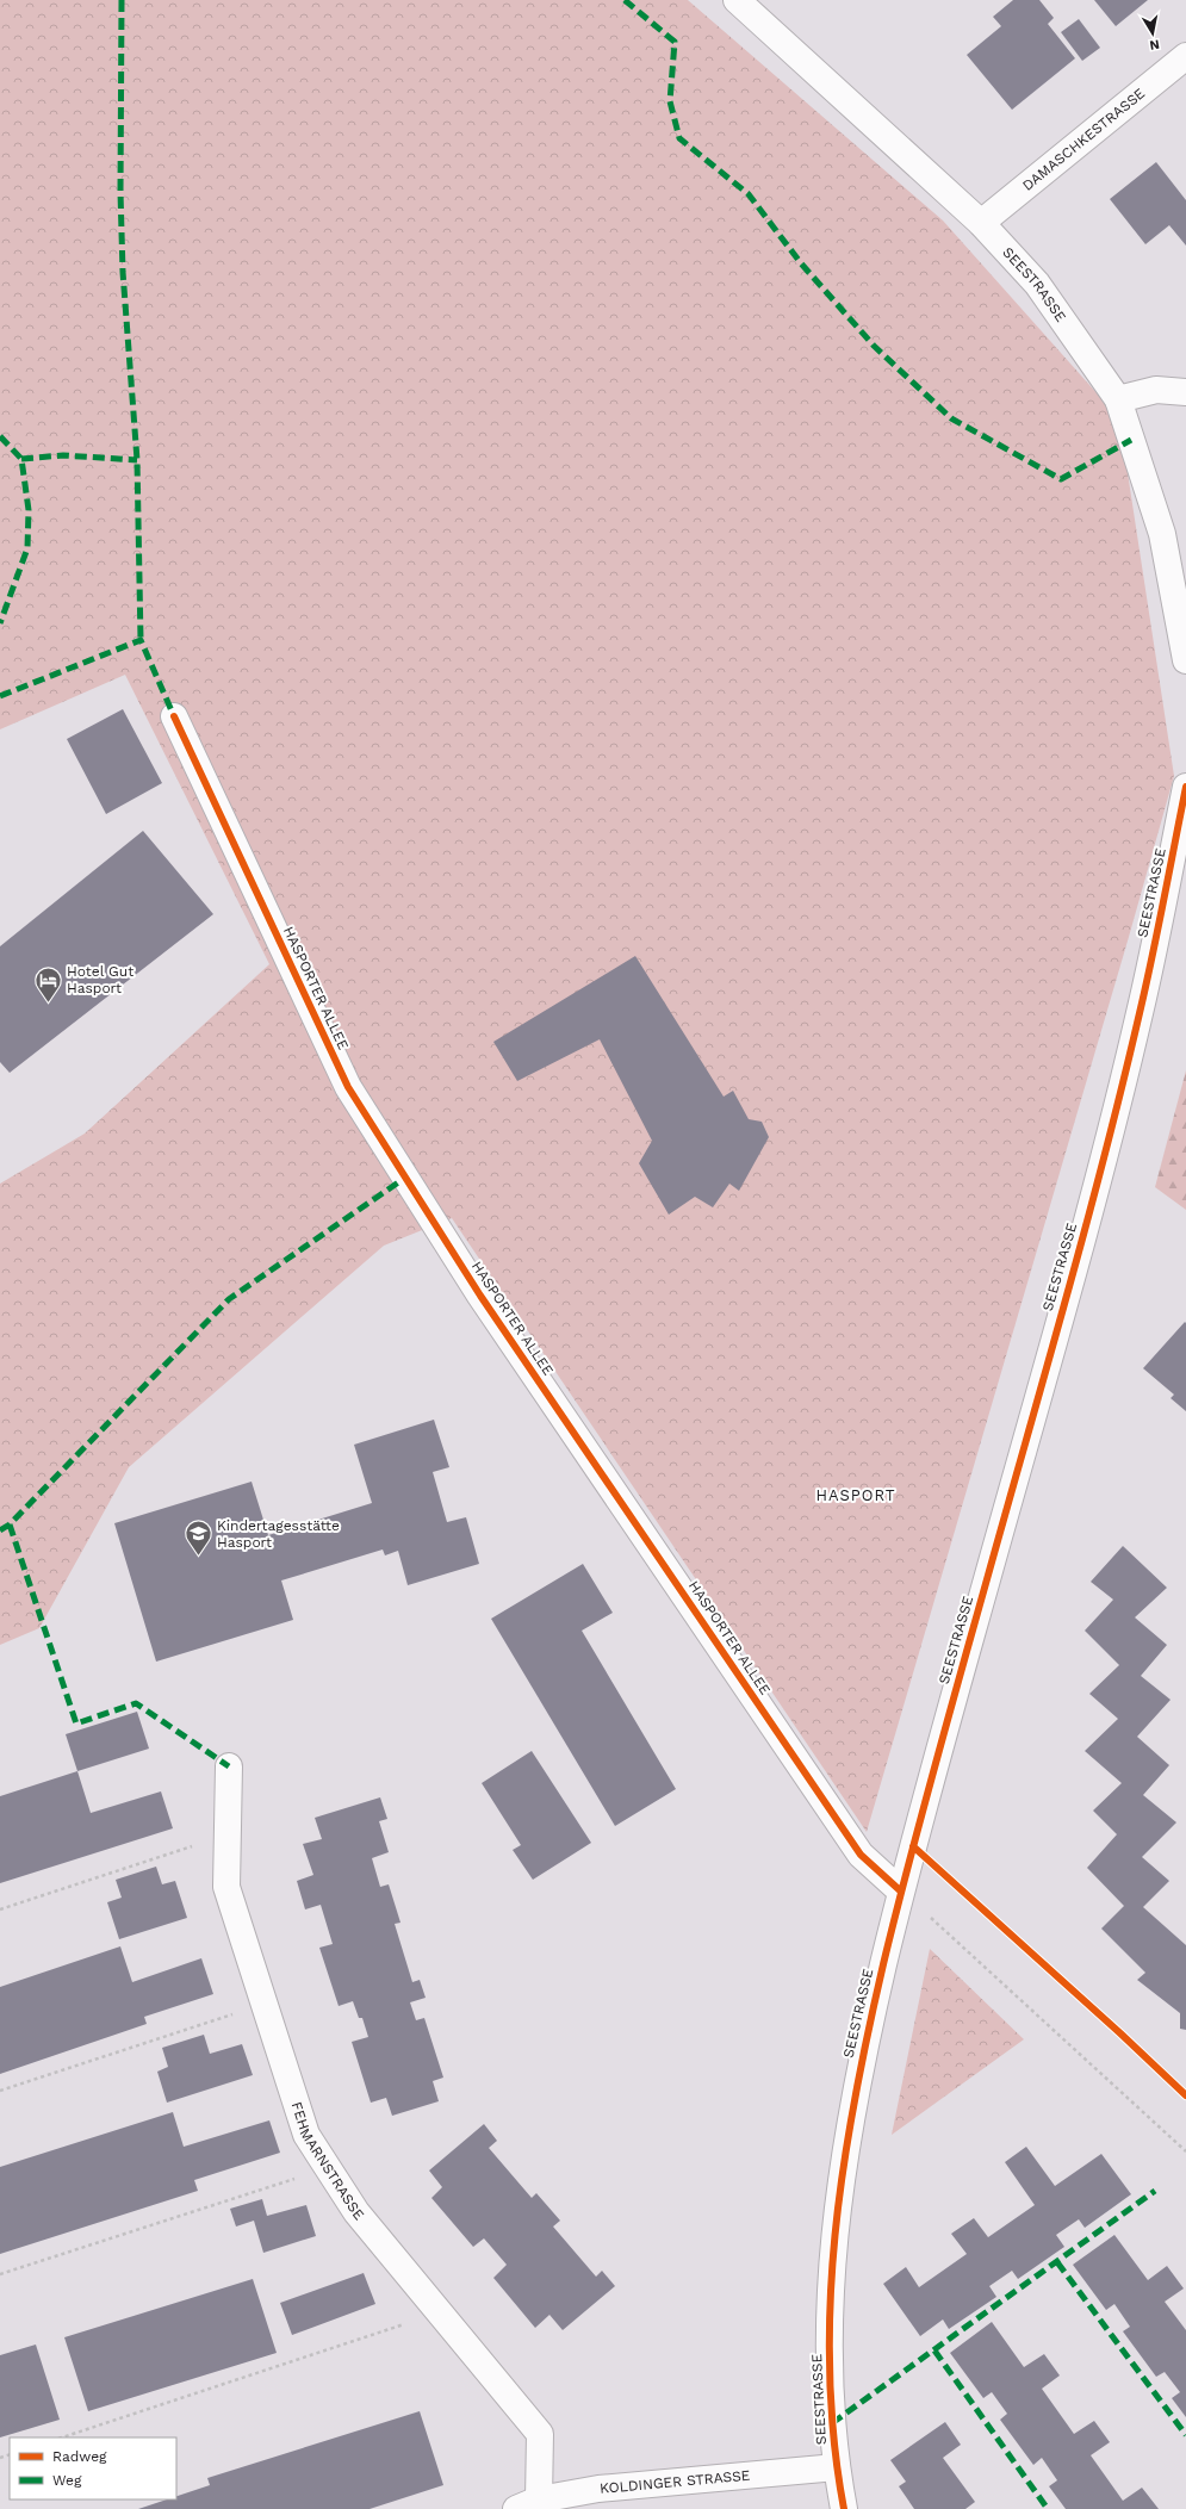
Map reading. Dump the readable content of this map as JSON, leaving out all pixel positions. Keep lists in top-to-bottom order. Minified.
{"streets":{"street":["DAMASCHKESTRASSE","SEESTRASSE","HASPORTER ALLEE","FEHMARNSTRASSE","KOLDINGER STRASSE"]},"crossings":[["DAMASCHKESTRASSE","SEESTRASSE"],["SEESTRASSE","HASPORTER ALLEE"],["SEESTRASSE","KOLDINGER STRASSE"],["FEHMARNSTRASSE","KOLDINGER STRASSE"]],"districts":["HASPORT"],"places":{"hotel":["Hotel Gut Hasport"],"school or university":["Kindertagesstätte Hasport"]},"legend":["Radweg","Weg"],"north":"bottom"}
